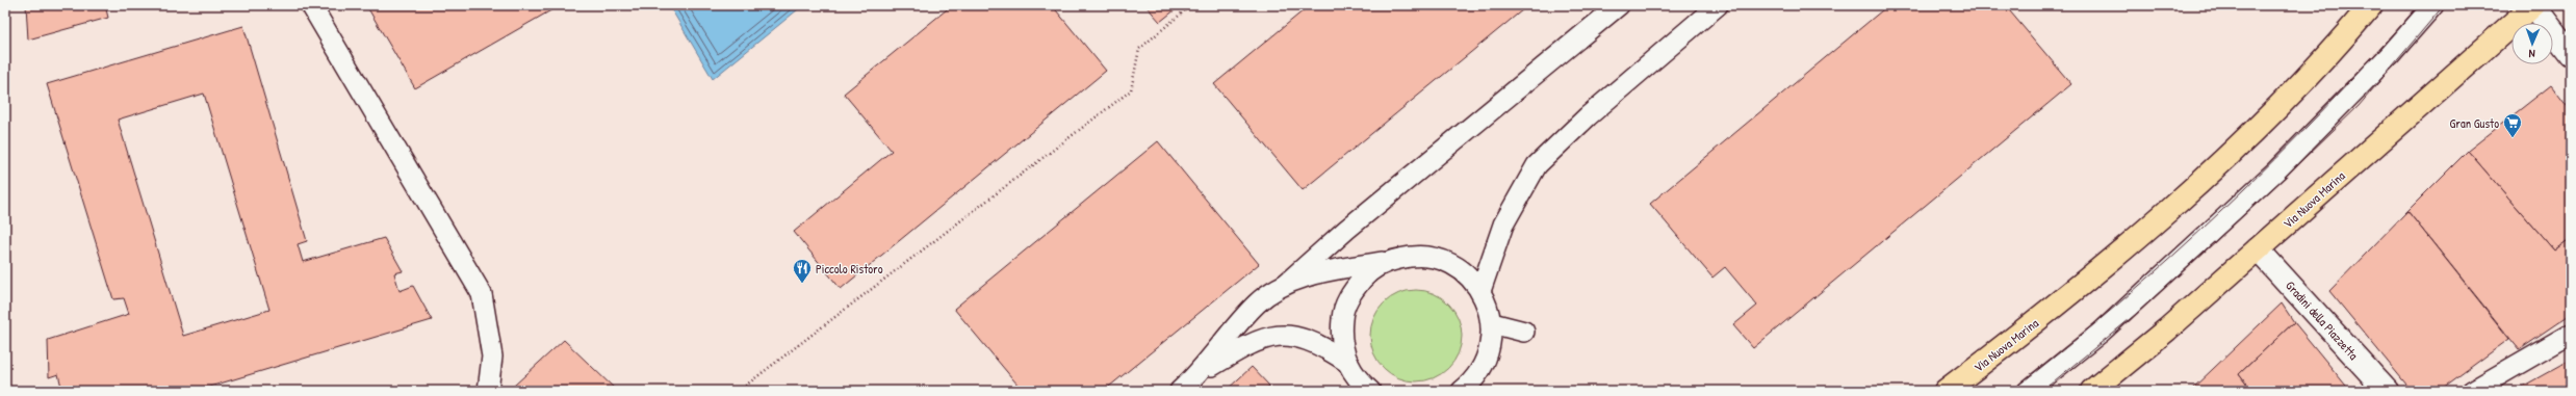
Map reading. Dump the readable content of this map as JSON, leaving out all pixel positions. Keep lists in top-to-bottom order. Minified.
{"streets":{"main road":["Via Nuova Marina"],"street":["Gradini della Piazzetta"]},"crossings":[["Via Nuova Marina","Gradini della Piazzetta"]],"places":{"supermarket":["Gran Gusto"],"restaurant":["Piccolo Ristoro"]},"north":"bottom"}
